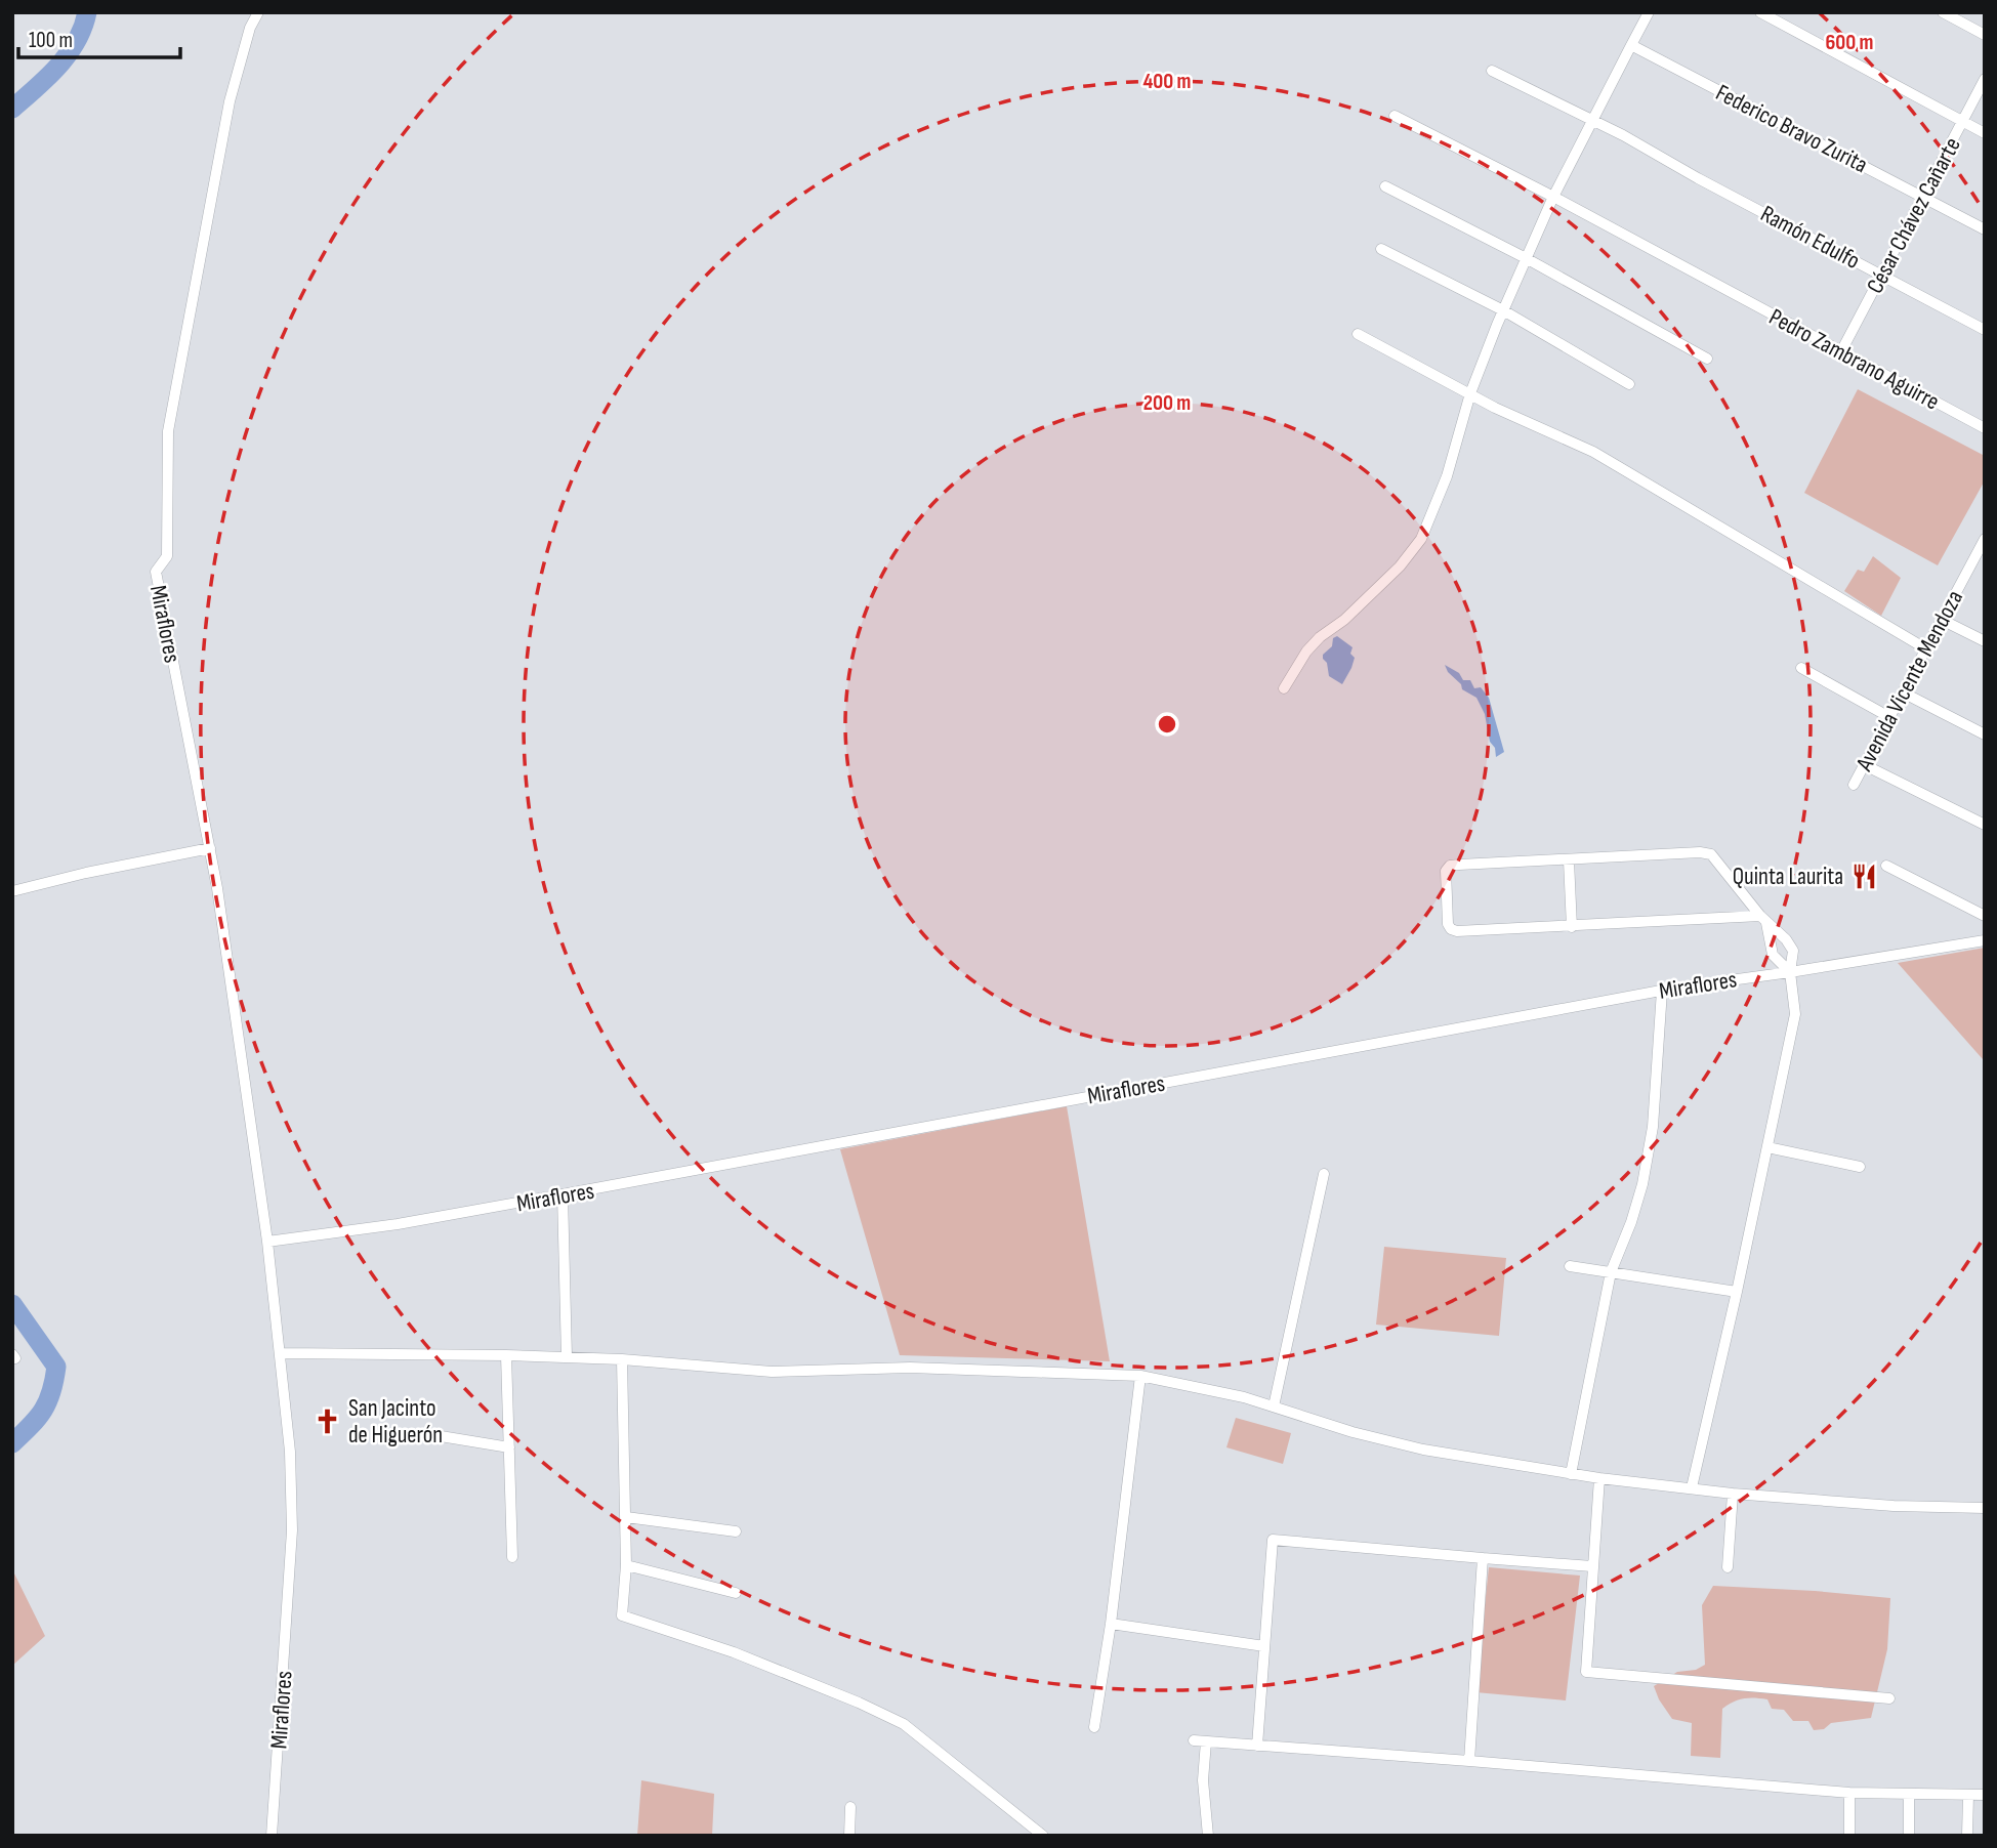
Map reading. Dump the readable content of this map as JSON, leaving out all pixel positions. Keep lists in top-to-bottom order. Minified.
{"streets":{"street":["Federico Bravo Zurita","César Chávez Cañarte","Ramón Edulfo","Pedro Zambrano Aguirre","Miraflores","Avenida Vicente Mendoza"]},"crossings":[["Federico Bravo Zurita","César Chávez Cañarte"],["César Chávez Cañarte","Ramón Edulfo"],["César Chávez Cañarte","Pedro Zambrano Aguirre"]],"places":{"restaurant":["Quinta Laurita"],"church":["San Jacinto de Higuerón"]},"scale_bar":"100 m","rings":["600 m","400 m","200 m"]}
